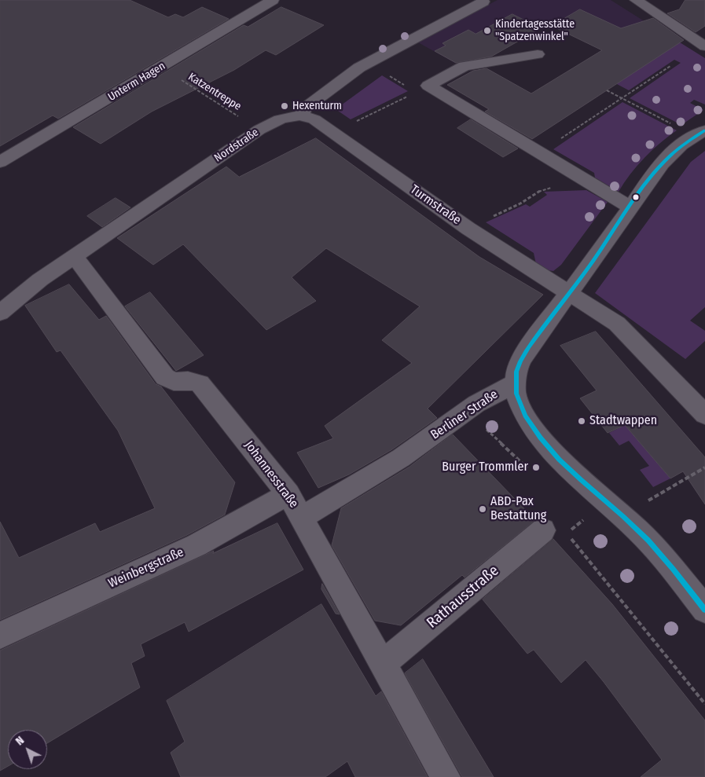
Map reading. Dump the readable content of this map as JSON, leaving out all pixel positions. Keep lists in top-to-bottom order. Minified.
{"streets":{"street":["Unterm Hagen","Nordstraße","Turmstraße","Berliner Straße","Johannesstraße","Weinbergstraße","Rathausstraße"],"path":["Katzentreppe"]},"crossings":[["Unterm Hagen","Katzentreppe"],["Katzentreppe","Nordstraße"],["Nordstraße","Turmstraße"],["Nordstraße","Johannesstraße"],["Berliner Straße","Johannesstraße"],["Johannesstraße","Weinbergstraße"],["Johannesstraße","Rathausstraße"]],"places":["Kindertagesstätte \"Spatzenwinkel\"","Hexenturm","Stadtwappen","Burger Trommler","ABD-Pax Bestattung"],"north":"top left"}
